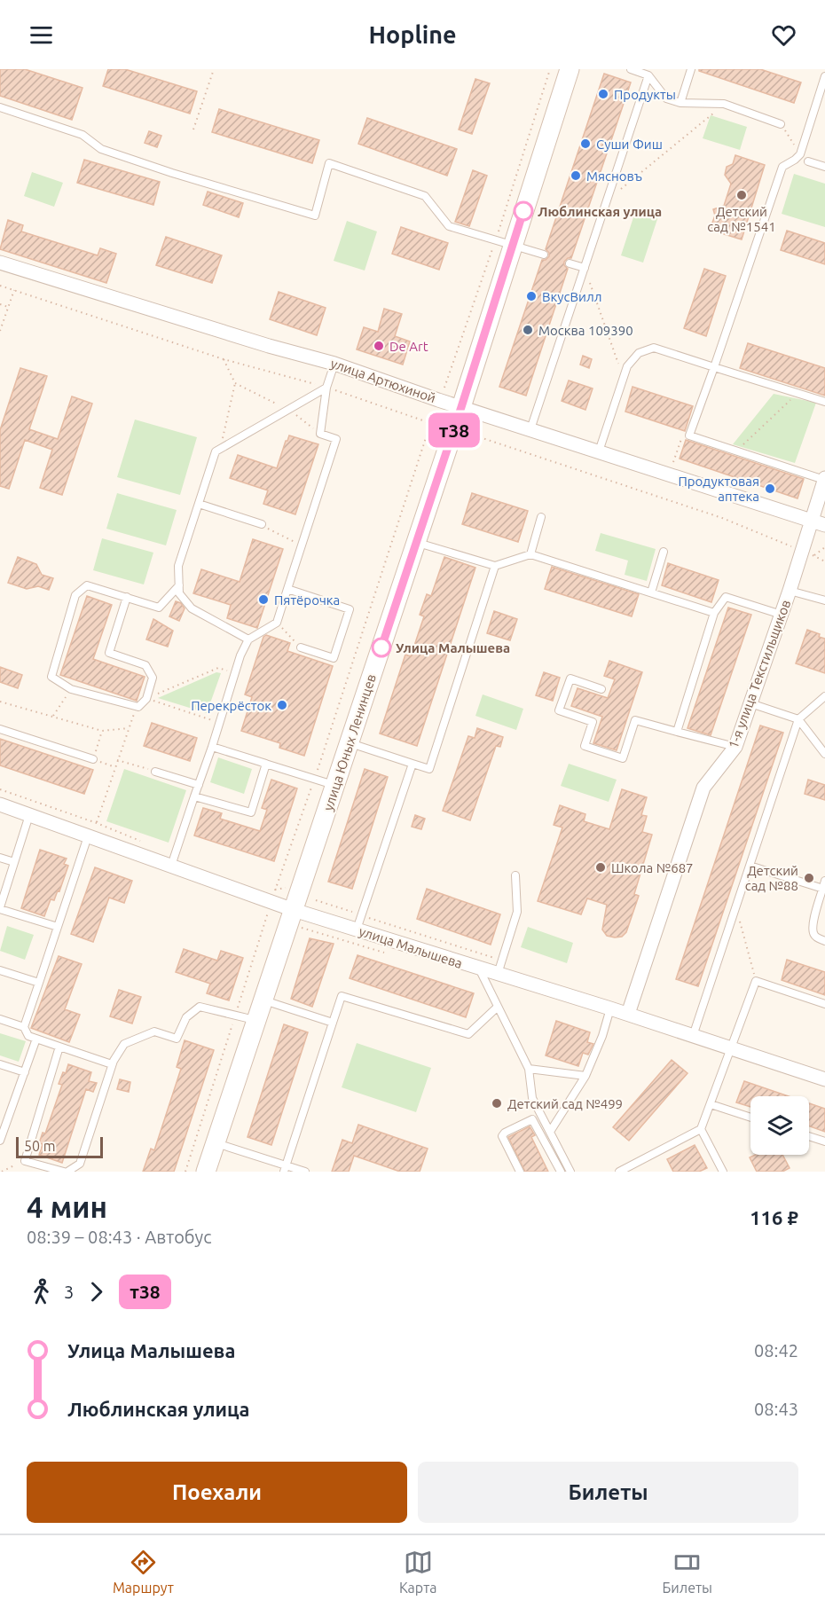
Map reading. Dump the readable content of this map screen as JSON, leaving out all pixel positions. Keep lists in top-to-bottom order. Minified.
{"streets":{"main road":["улица Юных Ленинцев"],"street":["улица Артюхиной","1-я улица Текстильщиков","улица Малышева"]},"crossings":[["улица Артюхиной","1-я улица Текстильщиков"],["улица Артюхиной","улица Юных Ленинцев"],["1-я улица Текстильщиков","улица Малышева"],["улица Юных Ленинцев","улица Малышева"]],"places":["Продукты","Суши Фиш","Мясновъ","Детский сад №1541","Люблинская улица","ВкусВилл","Москва 109390","De Art","Продуктовая аптека","Пятёрочка","Улица Малышева","Перекрёсток","Школа №687","Детский сад №88","Детский сад №499"],"lines":["bus line т38"],"scale_bar":"50 m","page":{"header":"Hopline","on_map":"т38","scale":"50 m","heading":["4 мин","08:39 – 08:43 · Автобус","116 ₽"],"legs":["3","т38"],"list":[{"name":"Улица Малышева","value":"08:42"},{"name":"Люблинская улица","value":"08:43"}],"buttons":["Поехали","Билеты"],"tabs":["Маршрут","Карта","Билеты"]}}
